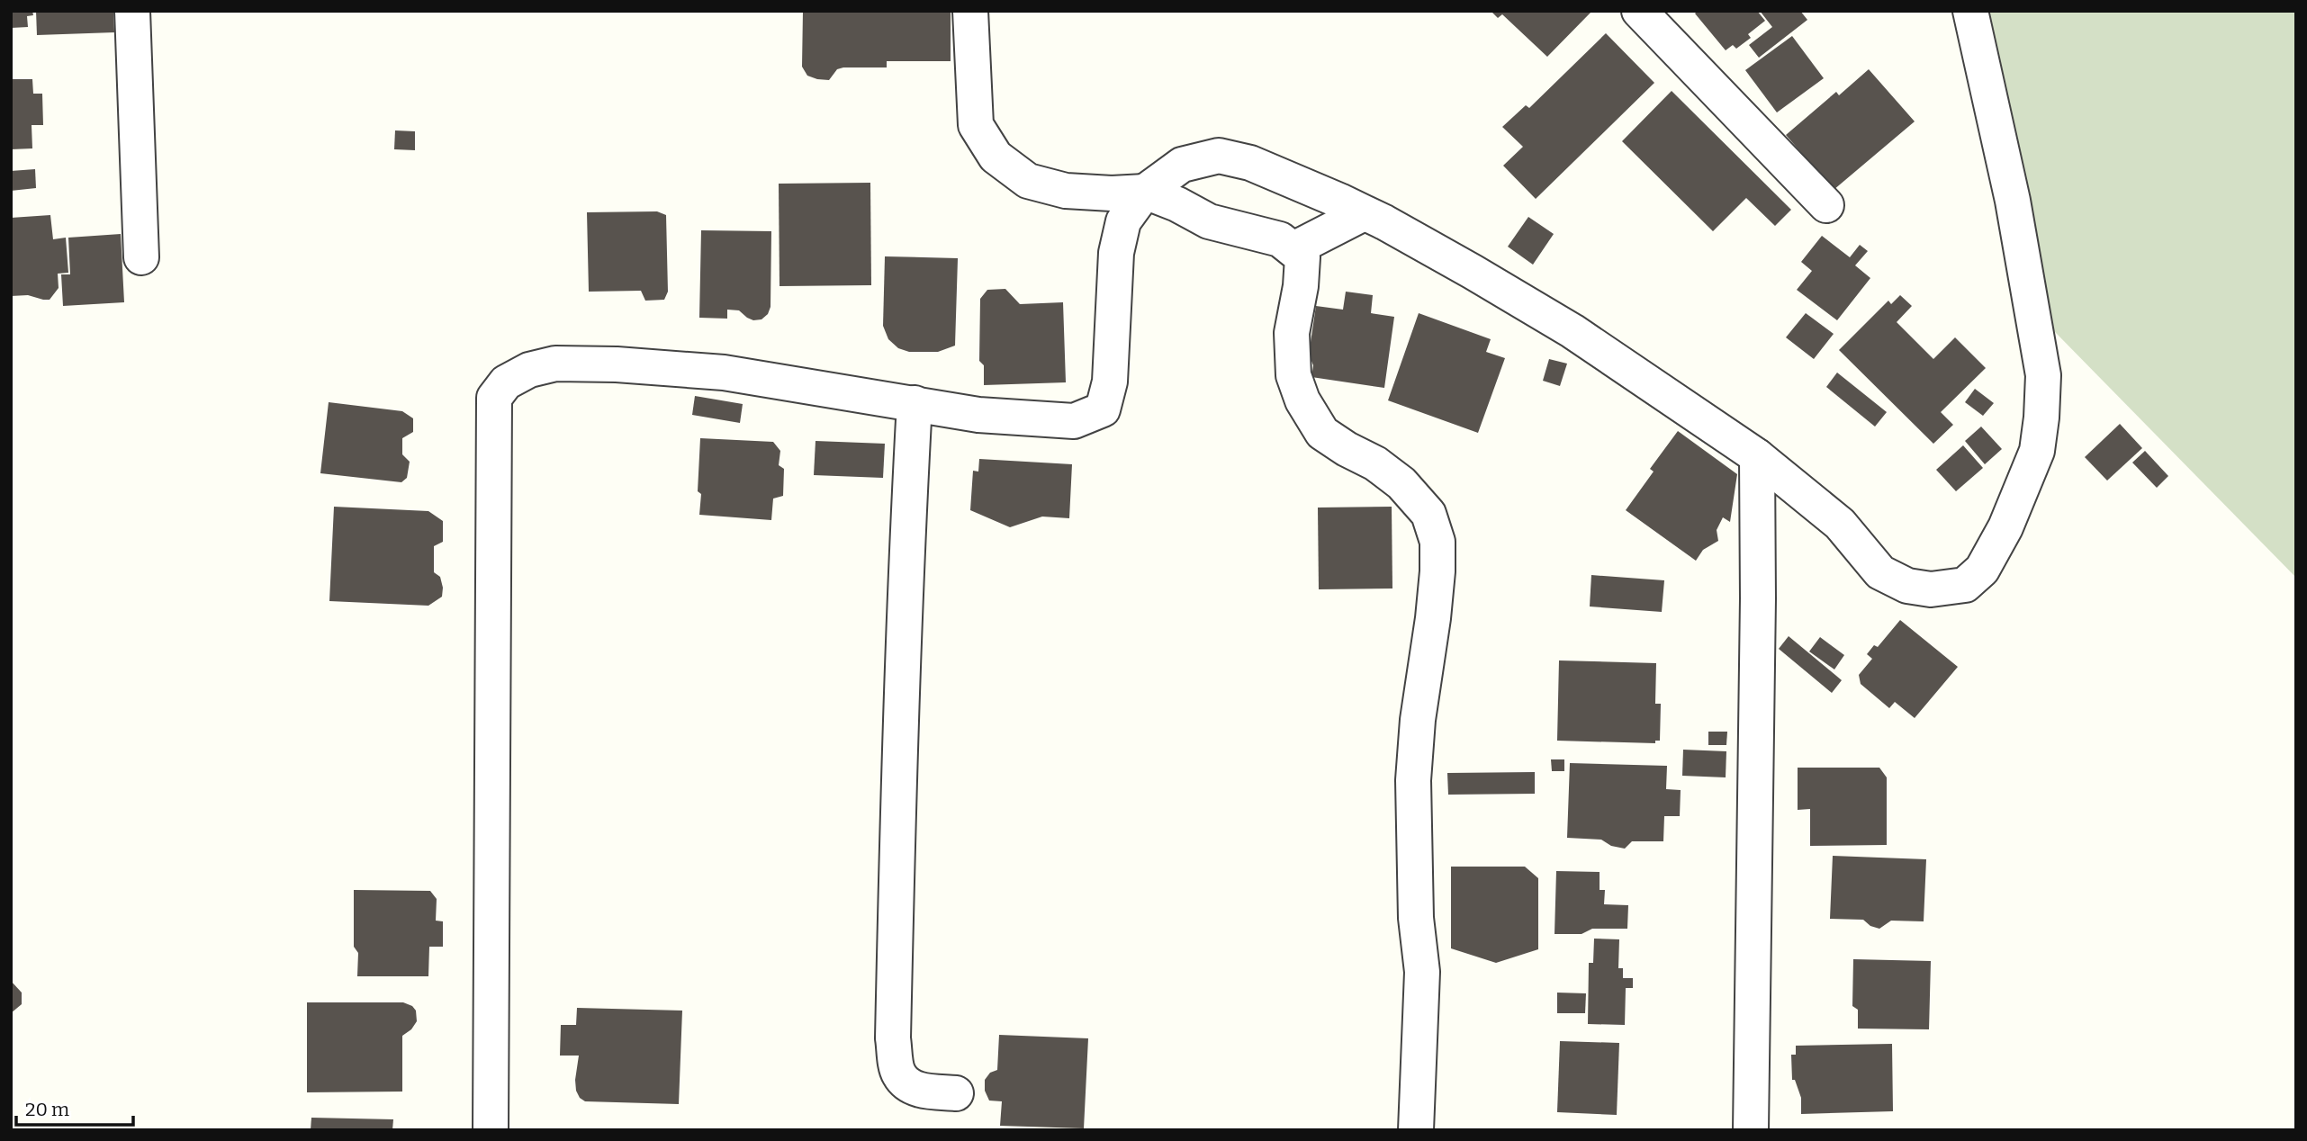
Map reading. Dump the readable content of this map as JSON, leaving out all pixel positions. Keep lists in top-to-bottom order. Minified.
{"scale_bar":"20 m"}
